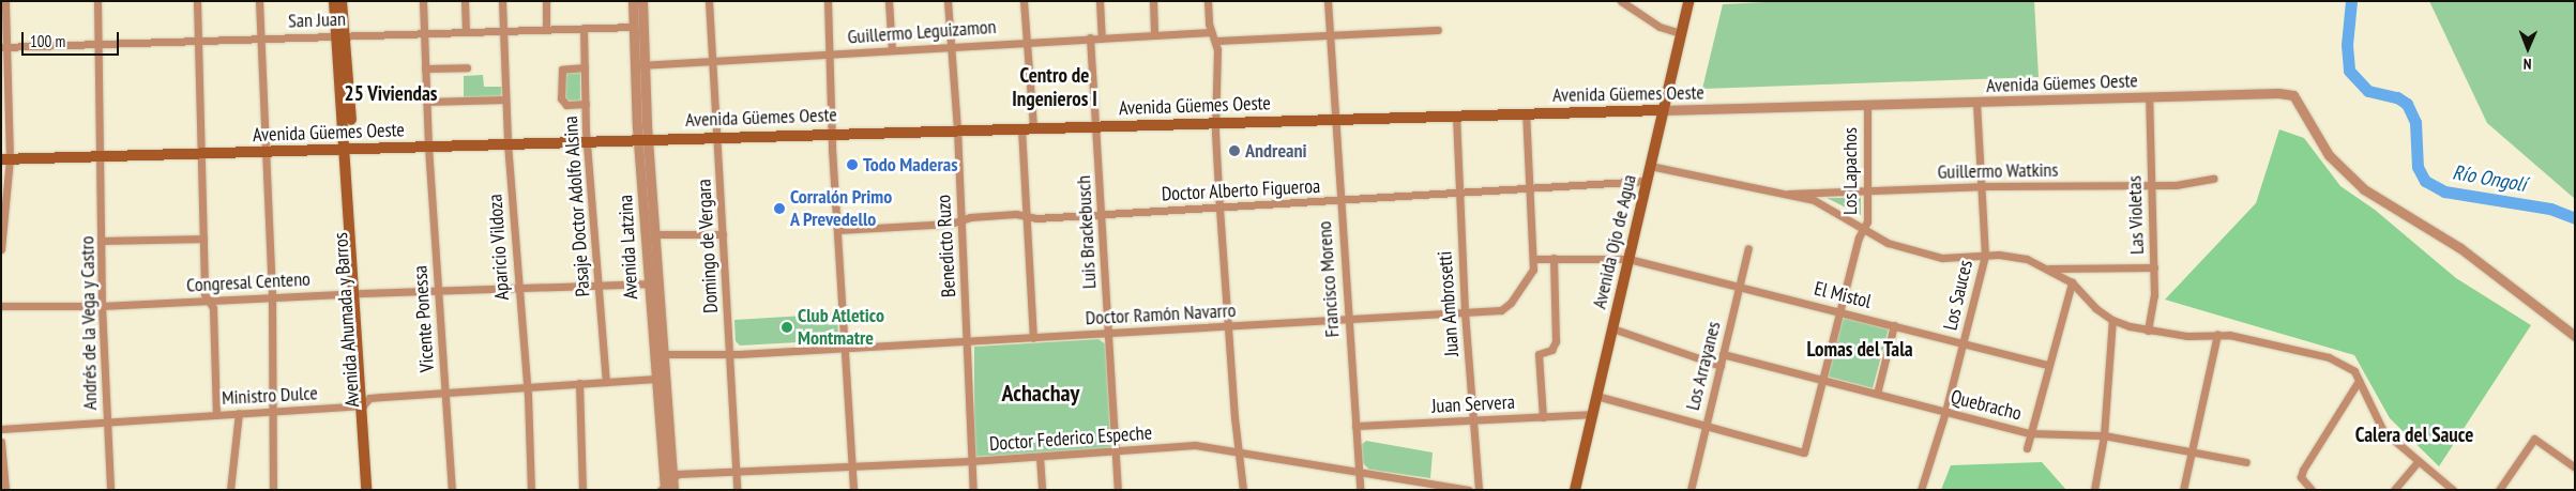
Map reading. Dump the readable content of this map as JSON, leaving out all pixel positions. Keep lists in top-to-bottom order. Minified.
{"streets":{"main road":["Avenida Güemes Oeste","Avenida Ojo de Agua","Avenida Ahumada y Barros"],"street":["San Juan","Guillermo Leguizamon","Los Lapachos","Guillermo Watkins","Doctor Alberto Figueroa","Pasaje Doctor Adolfo Alsina","Las Violetas","Luis Brackebusch","Domingo de Vergara","Benedicto Ruzo","Aparicio Vildoza","Avenida Latzina","Francisco Moreno","Congresal Centeno","El Mistol","Los Sauces","Juan Ambrosetti","Doctor Ramón Navarro","Vicente Ponessa","Andrés de la Vega y Castro","Los Arrayanes","Ministro Dulce","Juan Servera","Quebracho","Doctor Federico Espeche"]},"crossings":[["San Juan","Pasaje Doctor Adolfo Alsina"],["San Juan","Aparicio Vildoza"],["San Juan","Avenida Latzina"],["San Juan","Vicente Ponessa"],["San Juan","Avenida Ahumada y Barros"],["San Juan","Andrés de la Vega y Castro"],["Guillermo Leguizamon","Luis Brackebusch"],["Guillermo Leguizamon","Domingo de Vergara"],["Guillermo Leguizamon","Benedicto Ruzo"],["Guillermo Leguizamon","Avenida Latzina"],["Avenida Güemes Oeste","Los Lapachos"],["Avenida Güemes Oeste","Pasaje Doctor Adolfo Alsina"],["Avenida Güemes Oeste","Las Violetas"],["Avenida Güemes Oeste","Luis Brackebusch"],["Avenida Güemes Oeste","Avenida Ojo de Agua"],["Avenida Güemes Oeste","Domingo de Vergara"],["Avenida Güemes Oeste","Benedicto Ruzo"],["Avenida Güemes Oeste","Aparicio Vildoza"],["Avenida Güemes Oeste","Avenida Latzina"],["Avenida Güemes Oeste","Francisco Moreno"],["Avenida Güemes Oeste","Los Sauces"],["Avenida Güemes Oeste","Juan Ambrosetti"],["Avenida Güemes Oeste","Vicente Ponessa"],["Avenida Güemes Oeste","Avenida Ahumada y Barros"],["Avenida Güemes Oeste","Andrés de la Vega y Castro"],["Los Lapachos","Guillermo Watkins"],["Los Lapachos","El Mistol"],["Los Lapachos","Los Arrayanes"],["Los Lapachos","Quebracho"],["Guillermo Watkins","Las Violetas"],["Guillermo Watkins","Los Sauces"],["Doctor Alberto Figueroa","Luis Brackebusch"],["Doctor Alberto Figueroa","Avenida Ojo de Agua"],["Doctor Alberto Figueroa","Benedicto Ruzo"],["Doctor Alberto Figueroa","Francisco Moreno"],["Doctor Alberto Figueroa","Juan Ambrosetti"],["Pasaje Doctor Adolfo Alsina","Congresal Centeno"],["Pasaje Doctor Adolfo Alsina","Ministro Dulce"],["Luis Brackebusch","Doctor Ramón Navarro"],["Luis Brackebusch","Doctor Federico Espeche"],["Avenida Ojo de Agua","El Mistol"],["Avenida Ojo de Agua","Juan Servera"],["Domingo de Vergara","Doctor Ramón Navarro"],["Domingo de Vergara","Doctor Federico Espeche"],["Benedicto Ruzo","Doctor Ramón Navarro"],["Benedicto Ruzo","Doctor Federico Espeche"],["Aparicio Vildoza","Congresal Centeno"],["Aparicio Vildoza","Ministro Dulce"],["Avenida Latzina","Congresal Centeno"],["Avenida Latzina","Doctor Ramón Navarro"],["Avenida Latzina","Ministro Dulce"],["Avenida Latzina","Doctor Federico Espeche"],["Francisco Moreno","Doctor Ramón Navarro"],["Francisco Moreno","Juan Servera"],["Francisco Moreno","Doctor Federico Espeche"],["Congresal Centeno","Vicente Ponessa"],["Congresal Centeno","Avenida Ahumada y Barros"],["Congresal Centeno","Andrés de la Vega y Castro"],["El Mistol","Los Sauces"],["El Mistol","Los Arrayanes"],["Los Sauces","Quebracho"],["Juan Ambrosetti","Doctor Ramón Navarro"],["Juan Ambrosetti","Juan Servera"],["Vicente Ponessa","Ministro Dulce"],["Avenida Ahumada y Barros","Ministro Dulce"],["Andrés de la Vega y Castro","Ministro Dulce"],["Los Arrayanes","Quebracho"]],"districts":["Centro de Ingenieros I","25 Viviendas","Lomas del Tala","Achachay","Calera del Sauce"],"water":["Río Ongolí"],"places":["Andreani","Todo Maderas","Corralón Primo A Prevedello","Club Atletico Montmatre"],"scale_bar":"100 m","north":"bottom"}
